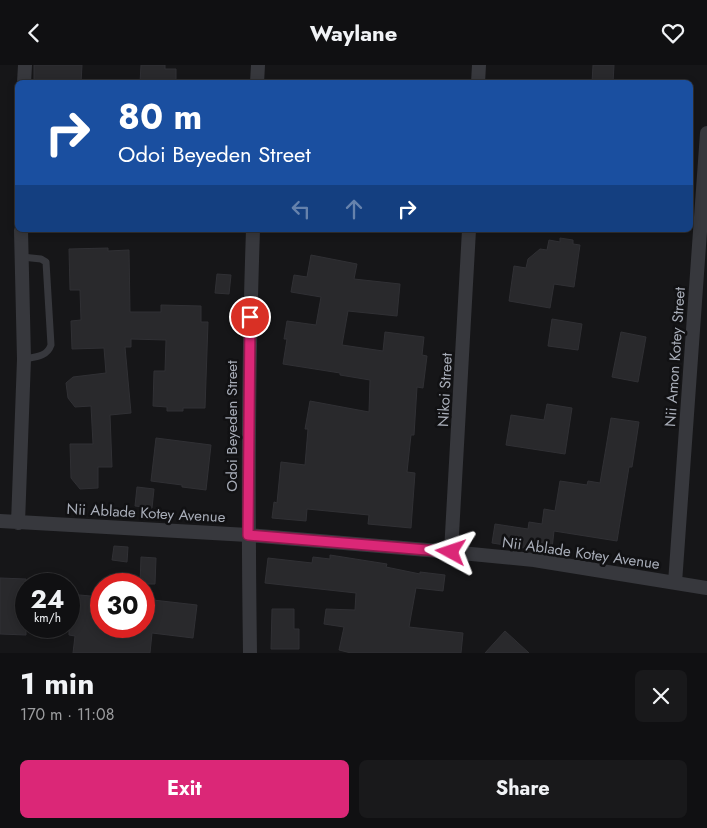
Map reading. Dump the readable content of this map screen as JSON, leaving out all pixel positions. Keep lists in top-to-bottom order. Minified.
{"streets":{"street":["Nii Amon Kotey Street","Nikoi Street","Odoi Beyeden Street","Nii Ablade Kotey Avenue"]},"crossings":[["Nii Amon Kotey Street","Nii Ablade Kotey Avenue"],["Nikoi Street","Nii Ablade Kotey Avenue"],["Odoi Beyeden Street","Nii Ablade Kotey Avenue"]],"page":{"header":"Waylane","turn":["80 m","Odoi Beyeden Street"],"speed":"24 km/h","limit":"30","heading":["1 min","170 m · 11:08"],"buttons":["Exit","Share"]}}
